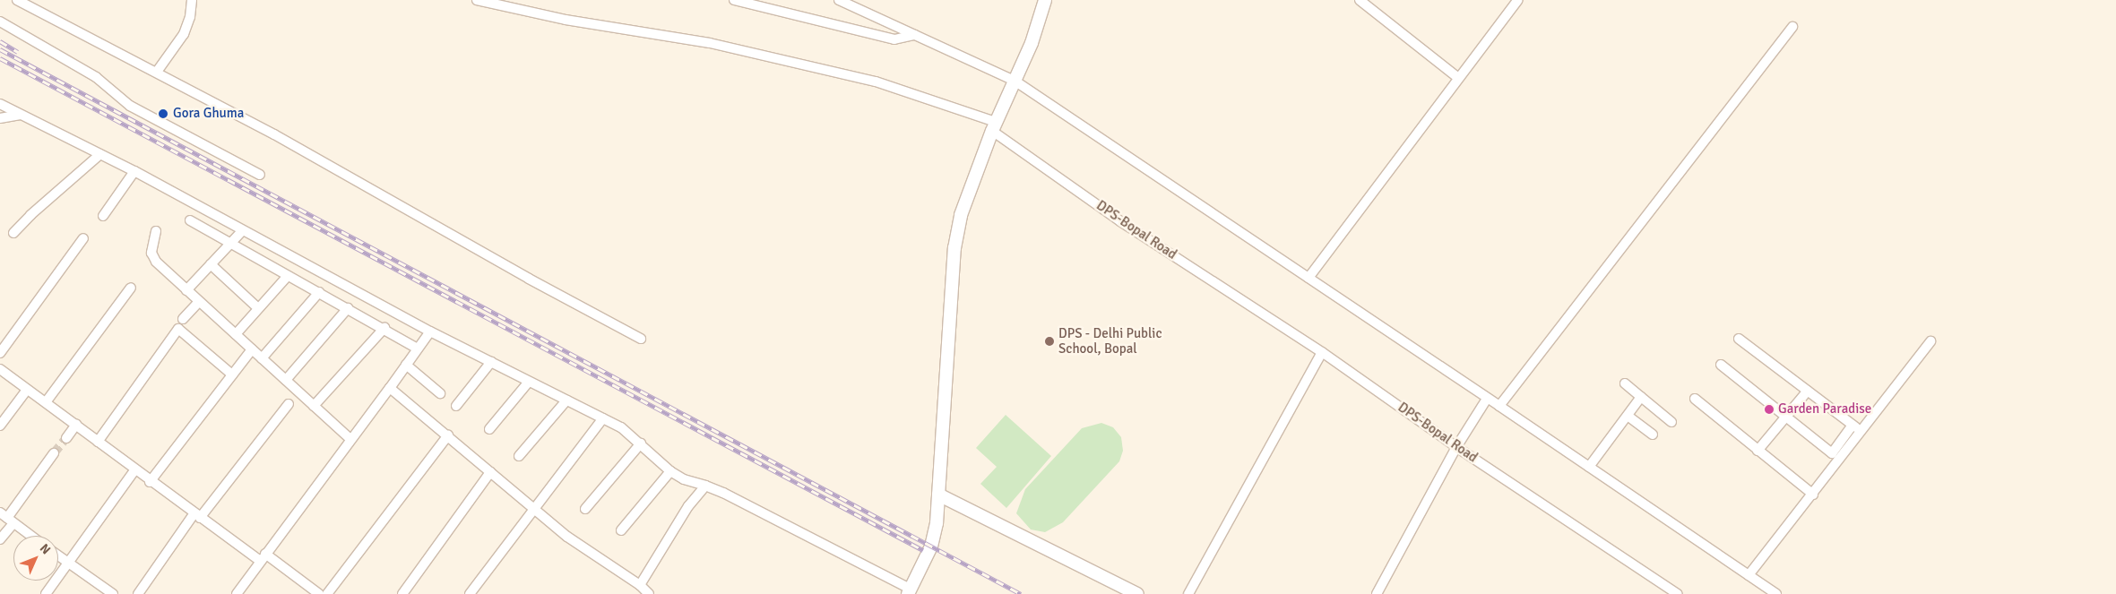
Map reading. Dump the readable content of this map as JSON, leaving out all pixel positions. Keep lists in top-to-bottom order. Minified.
{"streets":{"street":["DPS-Bopal Road"]},"places":["Gora Ghuma","DPS - Delhi Public School, Bopal","Garden Paradise"],"north":"top right"}
